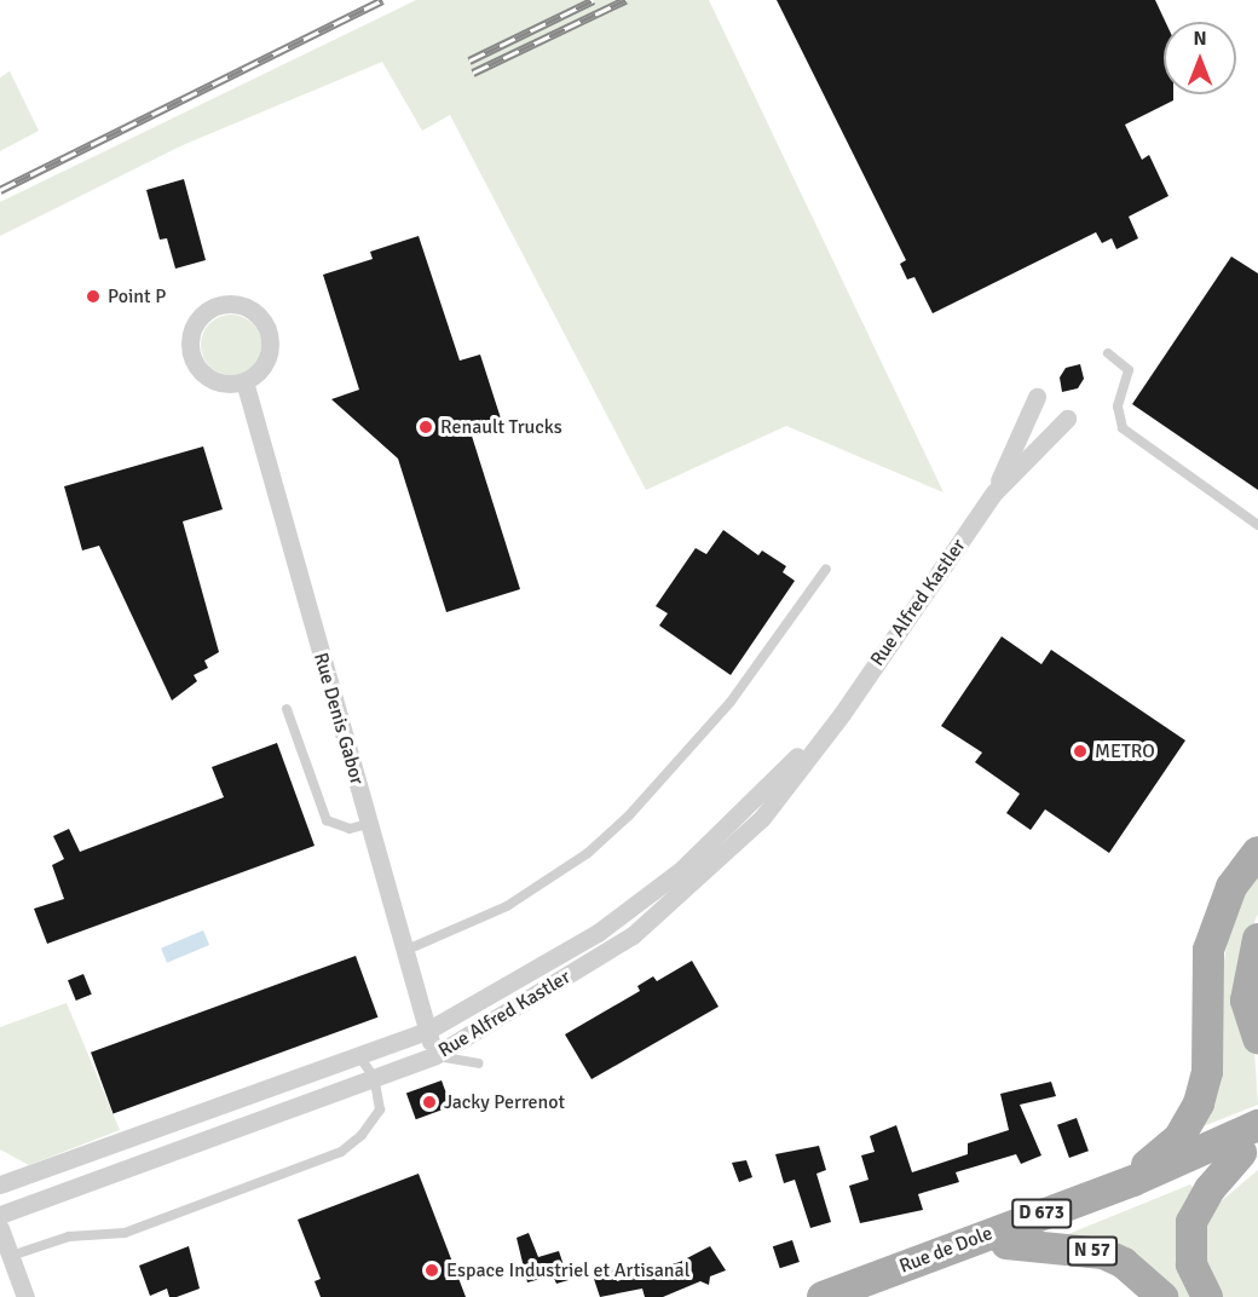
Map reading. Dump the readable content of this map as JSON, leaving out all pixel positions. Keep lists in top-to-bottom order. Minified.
{"streets":{"main road":["D 673","Rue de Dole","N 57"],"street":["Rue Alfred Kastler","Rue Denis Gabor"]},"crossings":[["Rue Alfred Kastler","Rue Denis Gabor"],["Rue de Dole","N 57"]],"places":["Point P","Renault Trucks","METRO","Jacky Perrenot","Espace Industriel et Artisanal"],"north":"top"}
